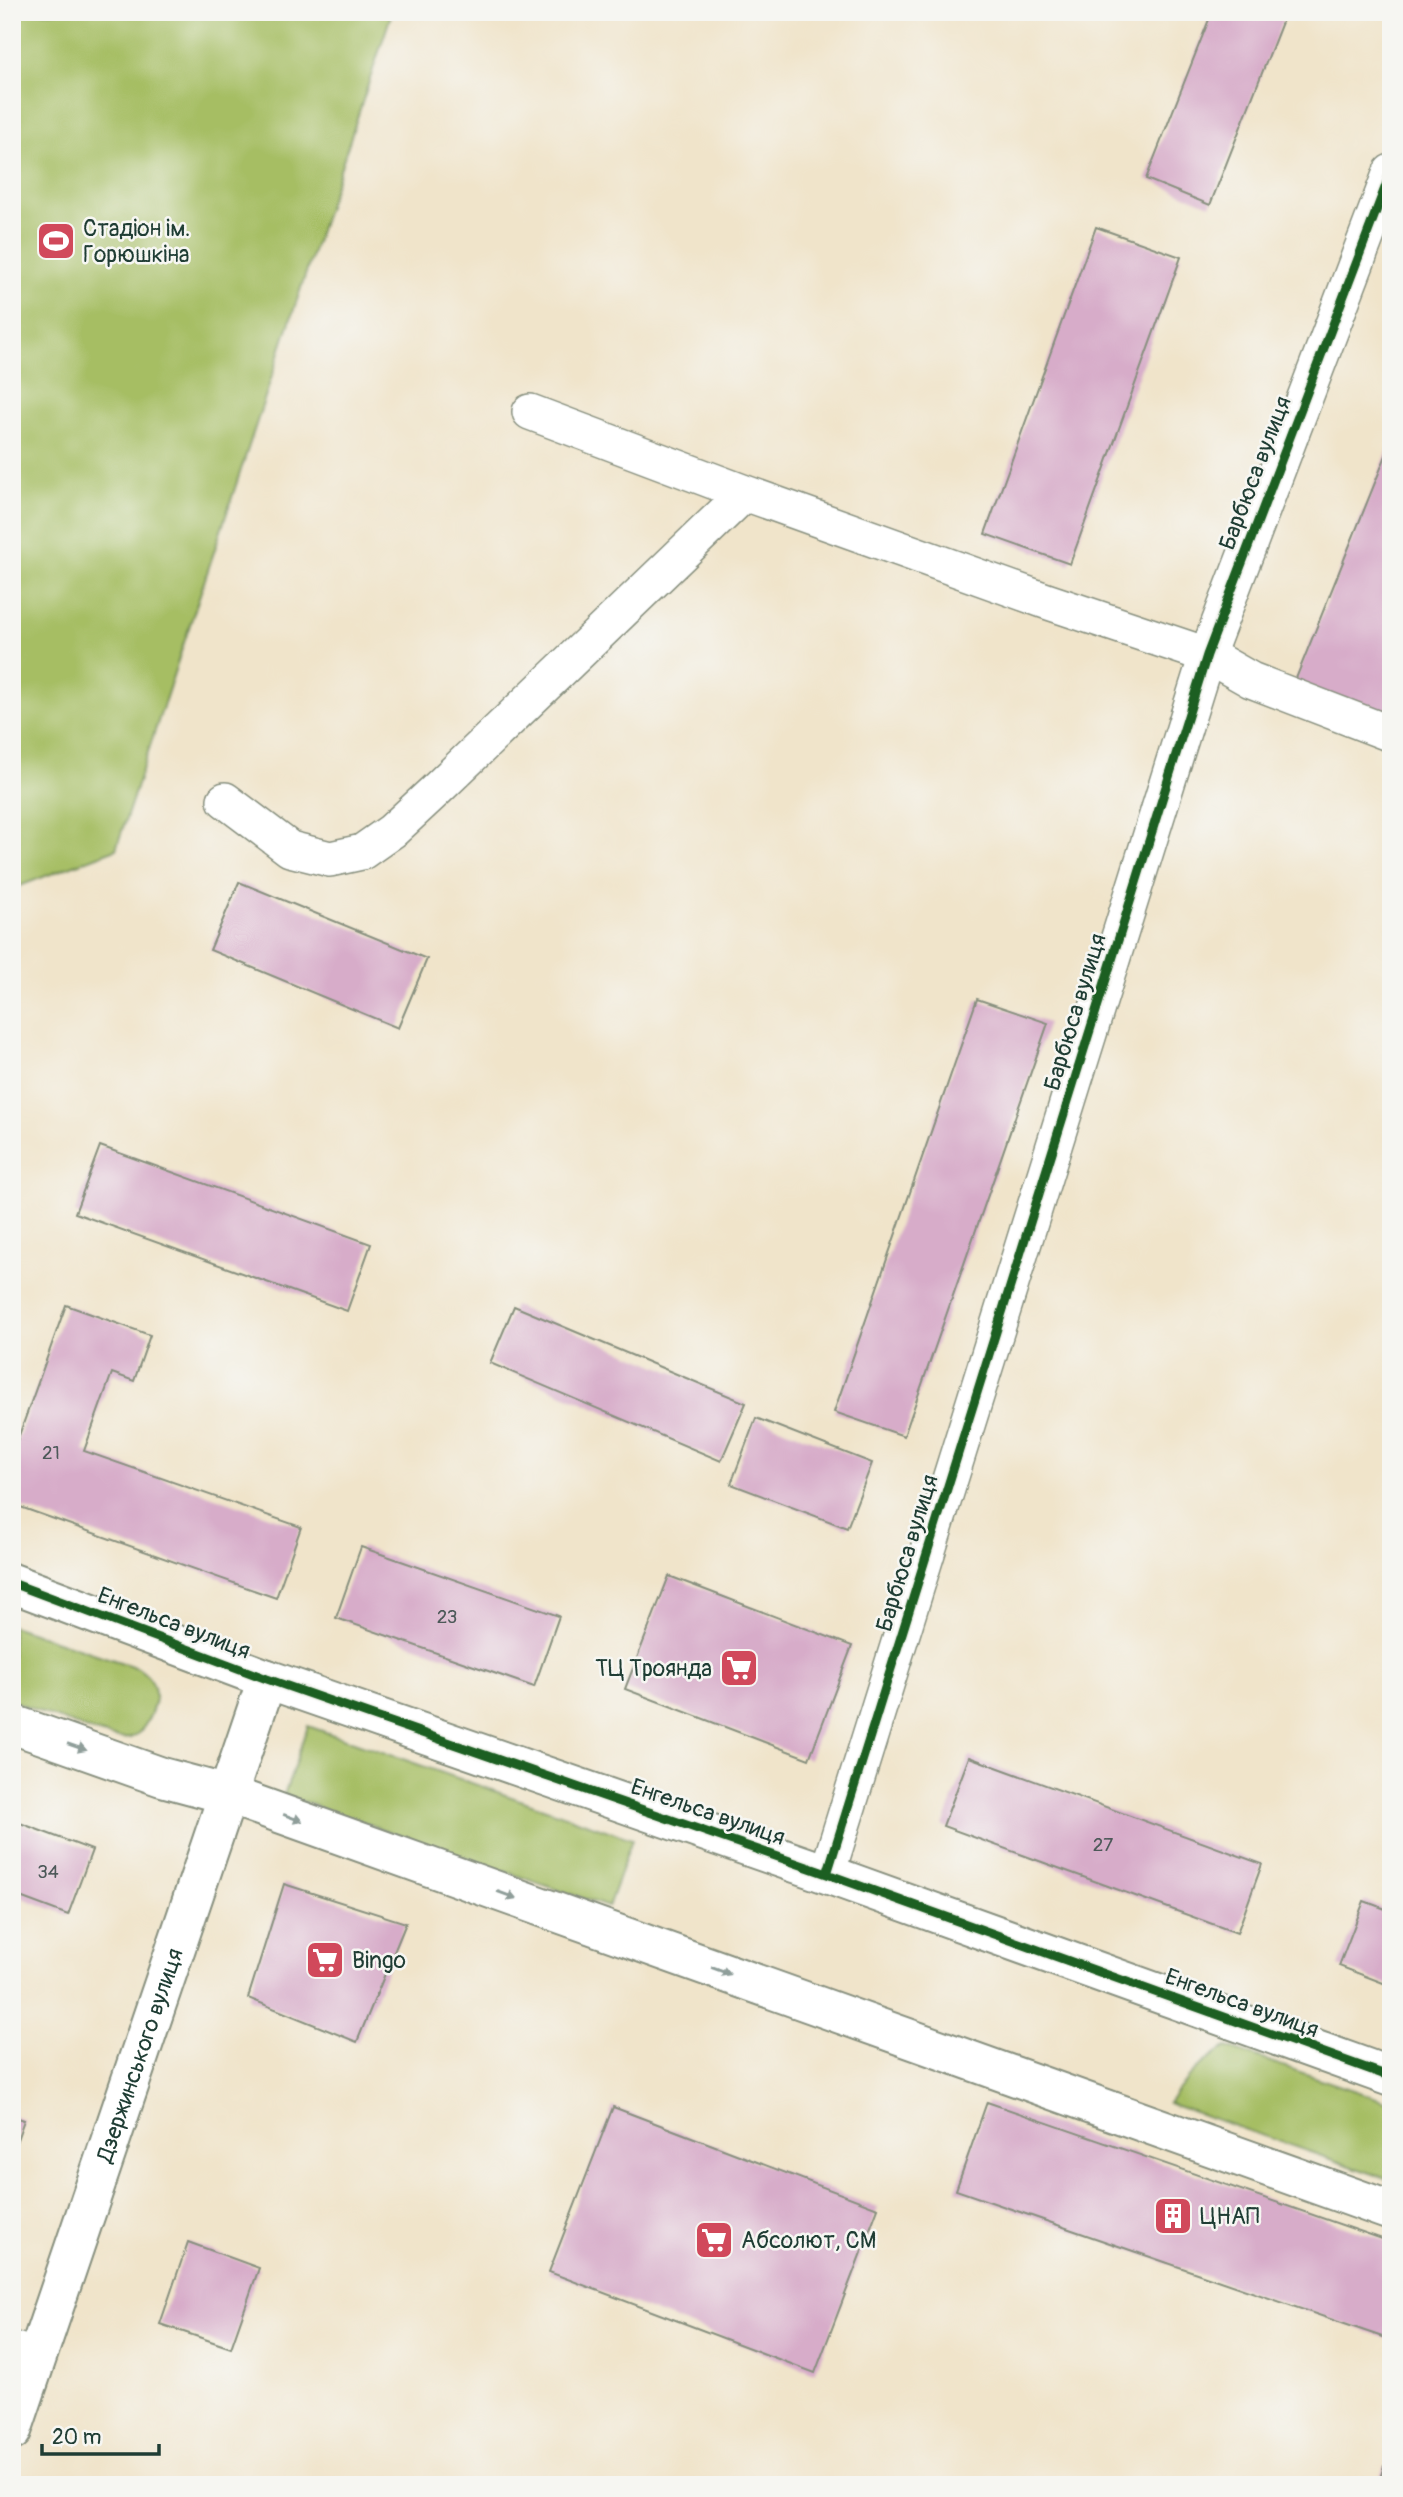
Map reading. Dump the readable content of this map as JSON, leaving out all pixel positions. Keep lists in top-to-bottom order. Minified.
{"streets":{"street":["Барбюса вулиця","Енгельса вулиця","Дзержинського вулиця"]},"crossings":[["Барбюса вулиця","Енгельса вулиця"],["Енгельса вулиця","Дзержинського вулиця"]],"places":{"sports":["Стадіон ім. Горюшкіна"],"supermarket":["ТЦ Троянда","Bingo","Абсолют, СМ"],"building":["ЦНАП"]},"house_numbers":["21","23","27","34"],"scale_bar":"20 m"}
